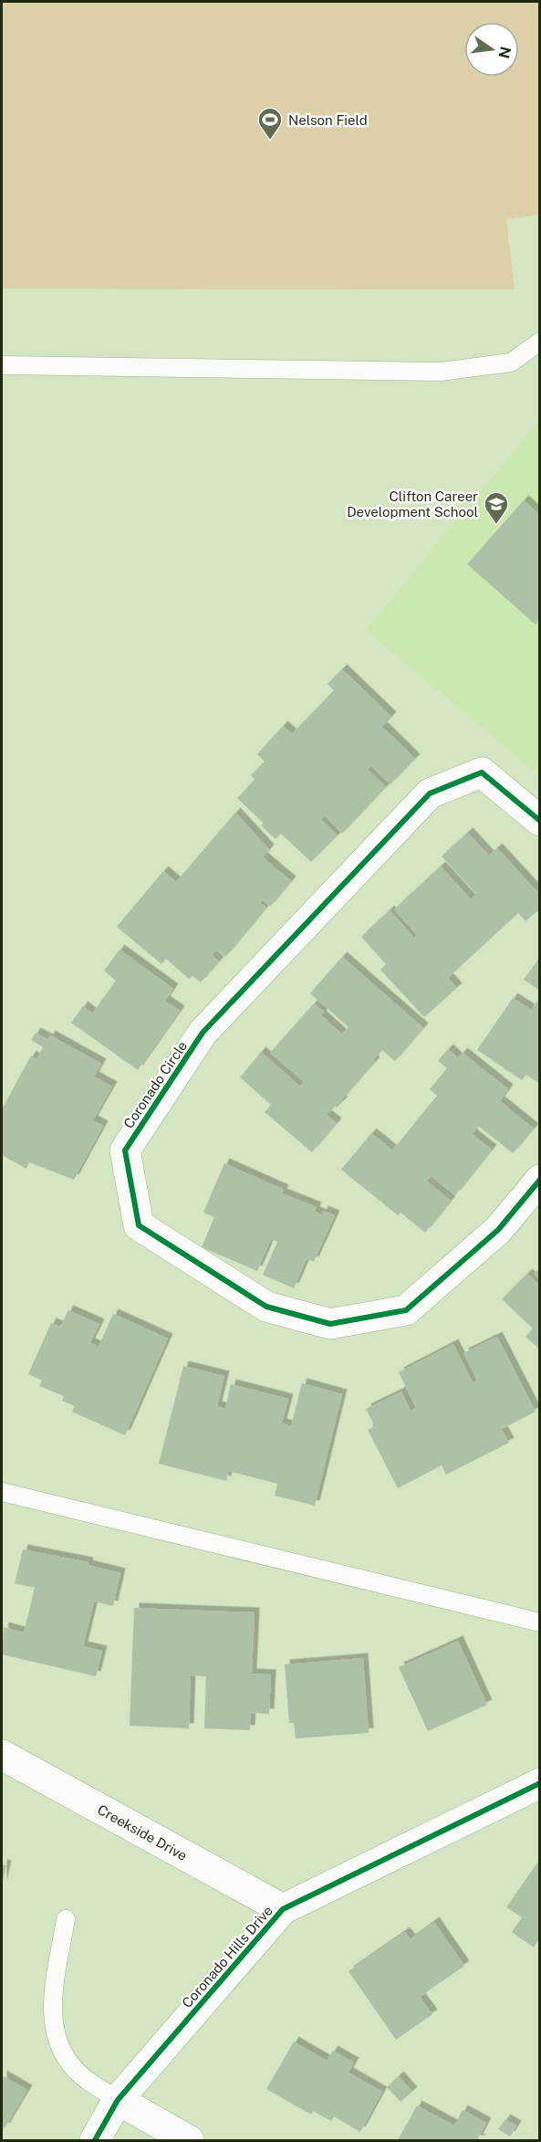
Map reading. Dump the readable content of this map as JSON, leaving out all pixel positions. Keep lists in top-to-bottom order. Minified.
{"streets":{"street":["Coronado Circle","Creekside Drive","Coronado Hills Drive"]},"crossings":[["Creekside Drive","Coronado Hills Drive"]],"places":{"sports":["Nelson Field"],"school or university":["Clifton Career Development School"]},"north":"right"}
